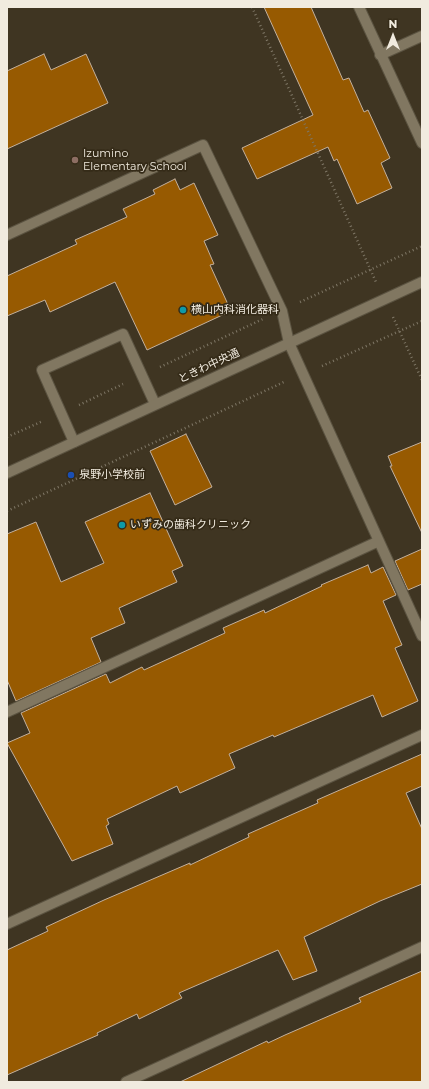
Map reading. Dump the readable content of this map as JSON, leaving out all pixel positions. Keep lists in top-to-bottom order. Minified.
{"streets":{"street":["ときわ中央通"]},"places":["Izumino Elementary School","横山内科消化器科","泉野小学校前","いずみの歯科クリニック"],"north":"top"}
